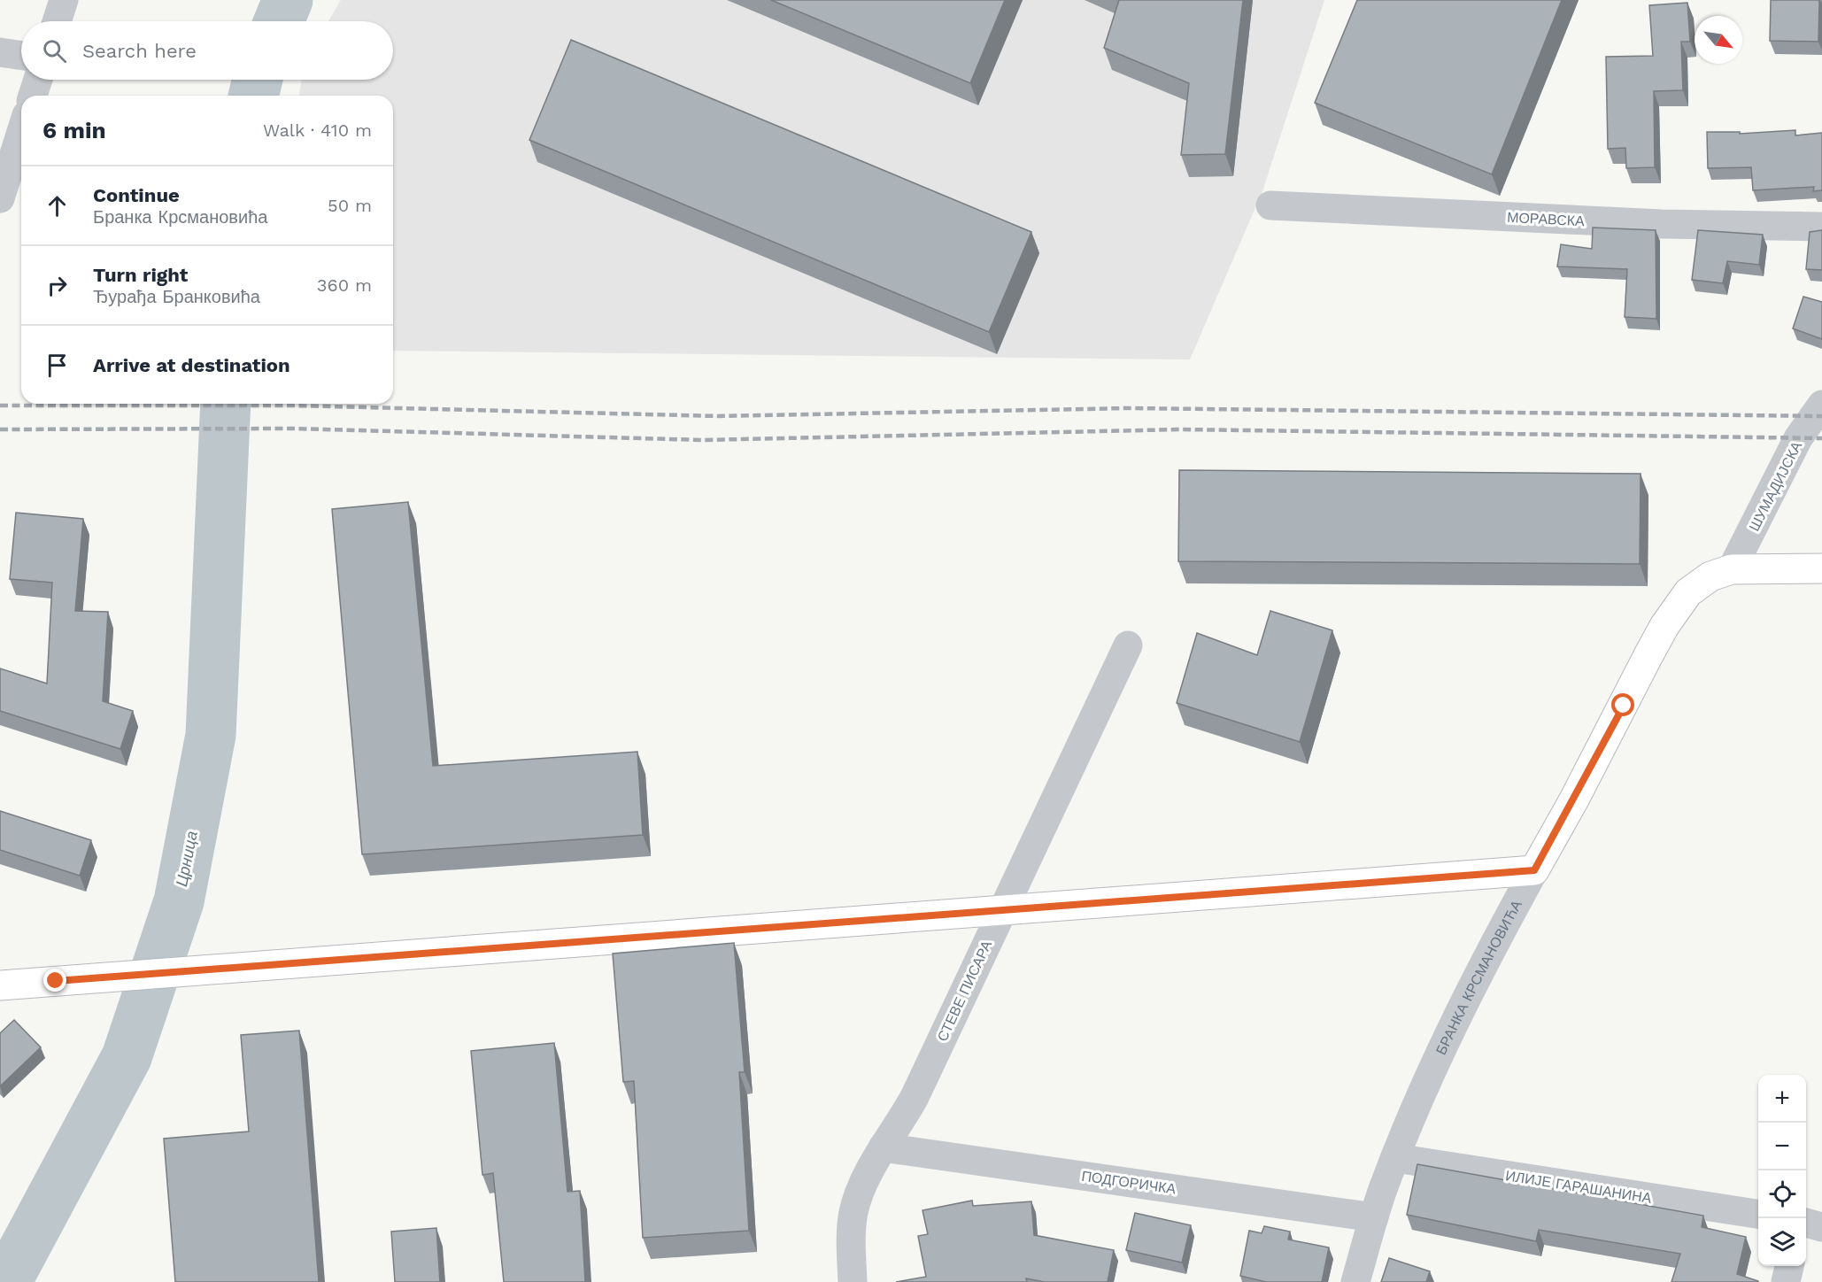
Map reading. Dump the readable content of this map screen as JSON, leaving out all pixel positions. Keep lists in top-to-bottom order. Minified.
{"streets":{"main road":["БРАНКА КРСМАНОВИЋА"],"street":["МОРАВСКА","ШУМАДИЈСКА","СТЕВЕ ПИСАРА","ПОДГОРИЧКА","ИЛИЈЕ ГАРАШАНИНА"]},"crossings":[["ШУМАДИЈСКА","БРАНКА КРСМАНОВИЋА"],["БРАНКА КРСМАНОВИЋА","ПОДГОРИЧКА"],["БРАНКА КРСМАНОВИЋА","ИЛИЈЕ ГАРАШАНИНА"],["СТЕВЕ ПИСАРА","ПОДГОРИЧКА"]],"water":["Црница"],"north":"bottom right","page":{"search":"Search here","heading":["6 min","Walk · 410 m"],"list":[["Continue","Бранка Крсмановића","50 m"],["Turn right","Ђурађа Бранковића","360 m"],"Arrive at destination"],"map_buttons":["+","−"]}}
